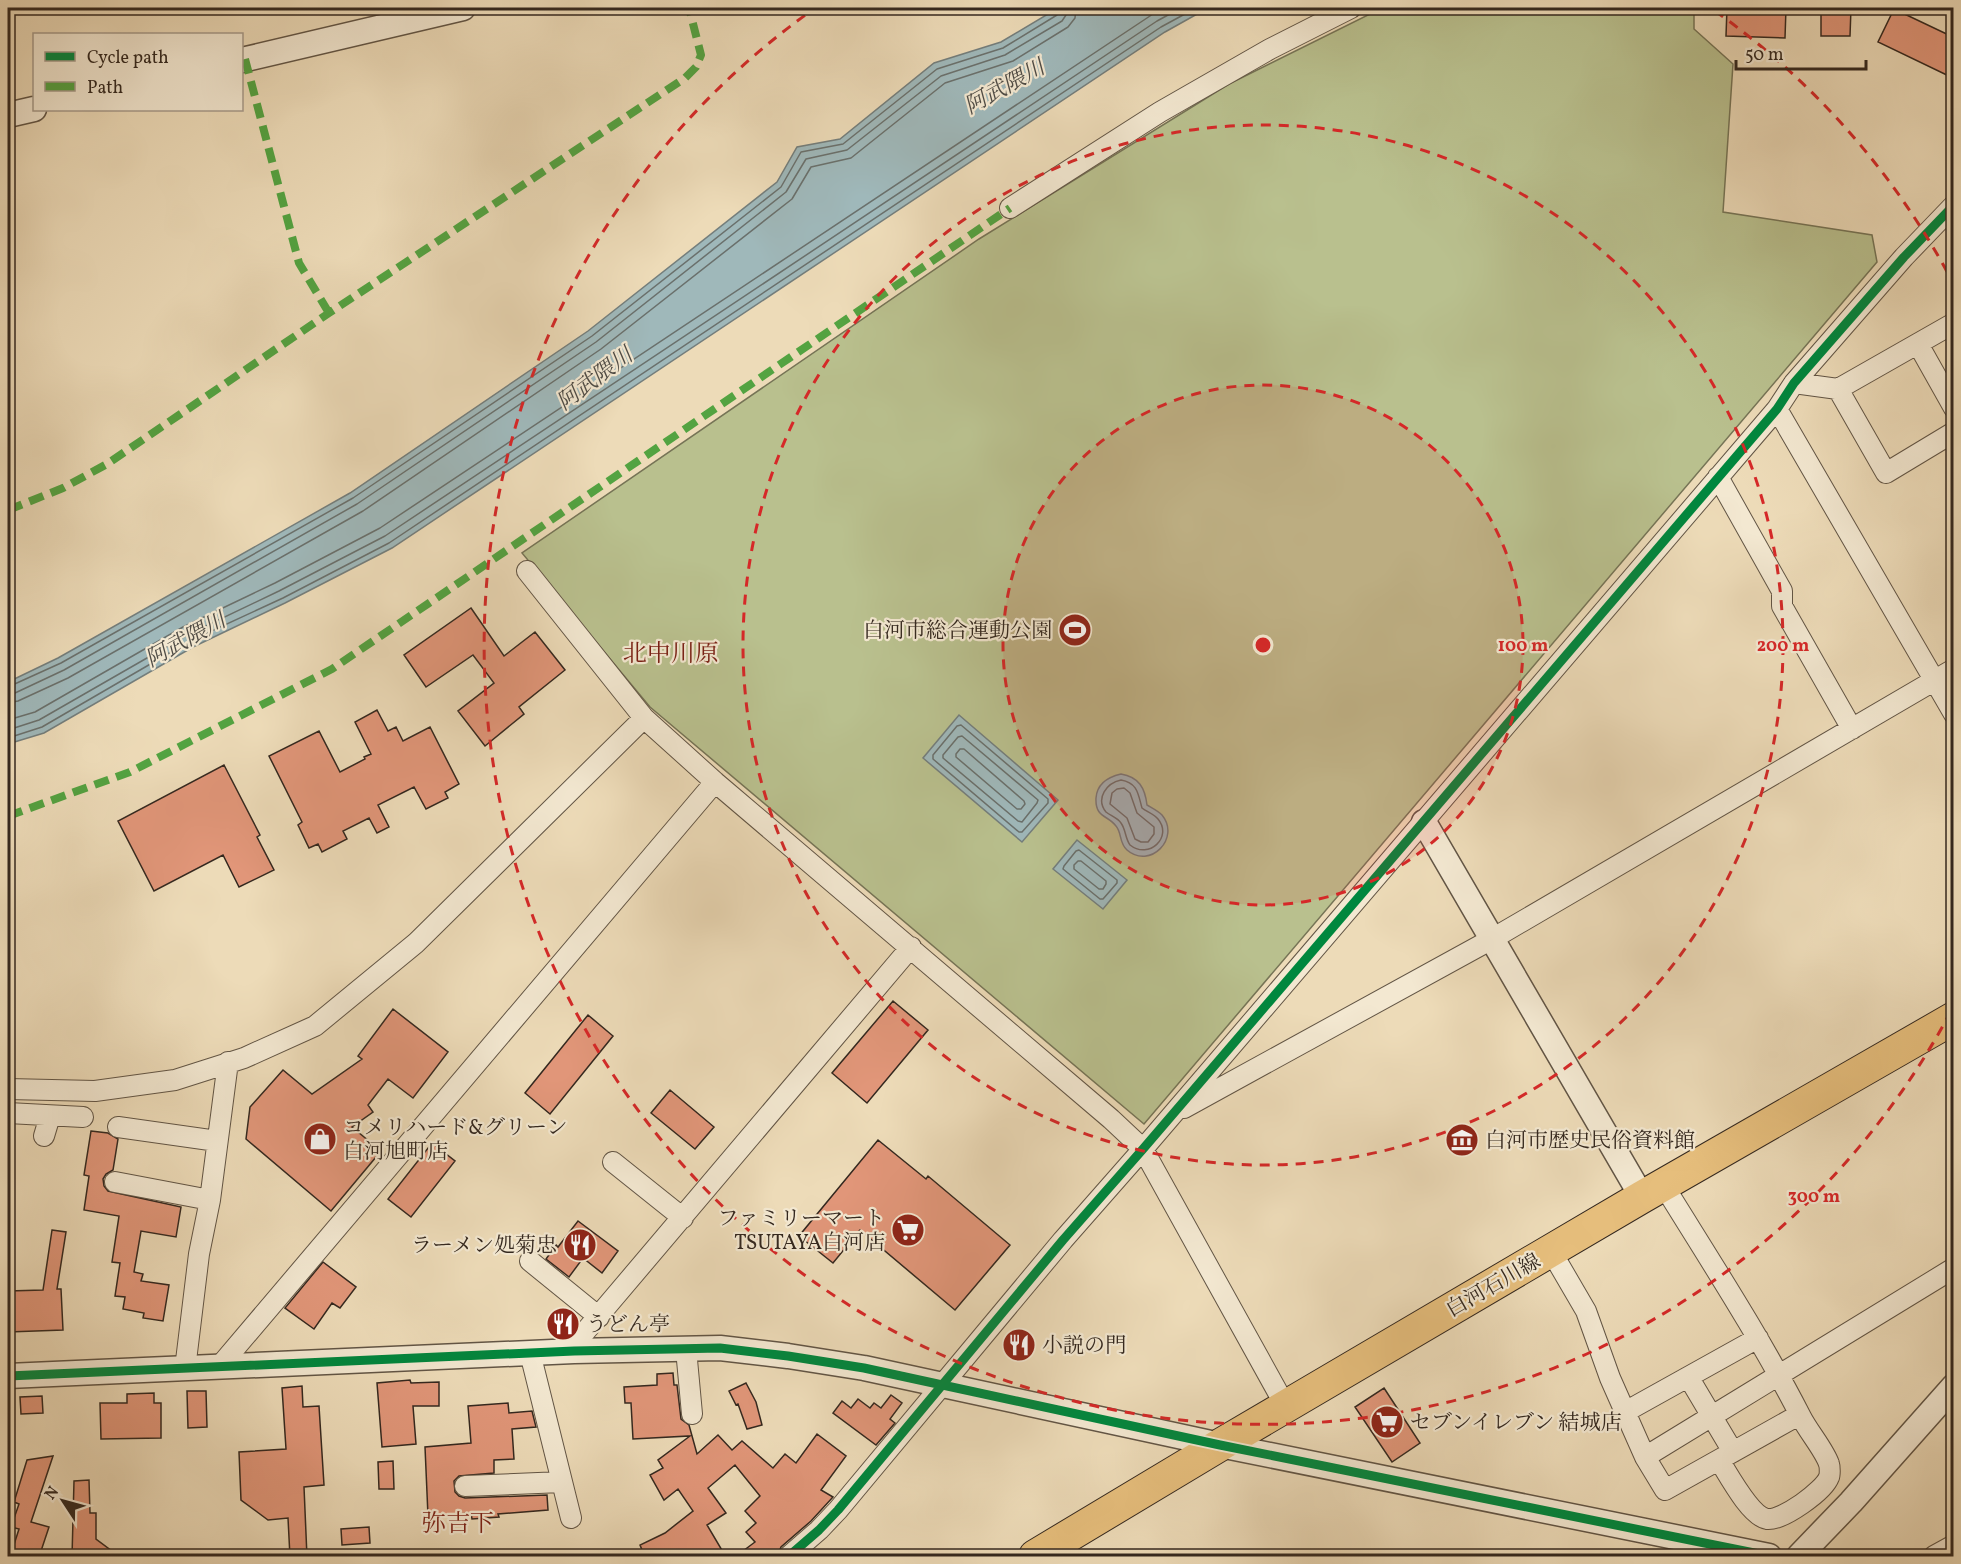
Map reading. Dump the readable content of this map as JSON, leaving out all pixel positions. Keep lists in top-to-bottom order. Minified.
{"streets":{"main road":["白河石川線"]},"districts":["北中川原","弥吉下"],"water":["阿武隈川"],"places":{"sports":["白河市総合運動公園"],"shop":["コメリハード&グリーン 白河旭町店"],"museum":["白河市歴史民俗資料館"],"supermarket":["ファミリーマート TSUTAYA白河店","セブンイレブン 結城店"],"restaurant":["ラーメン処菊忠","うどん亭","小説の門"]},"legend":["Cycle path","Path"],"scale_bar":"50 m","north":"top left","rings":["100 m","200 m","300 m"]}
